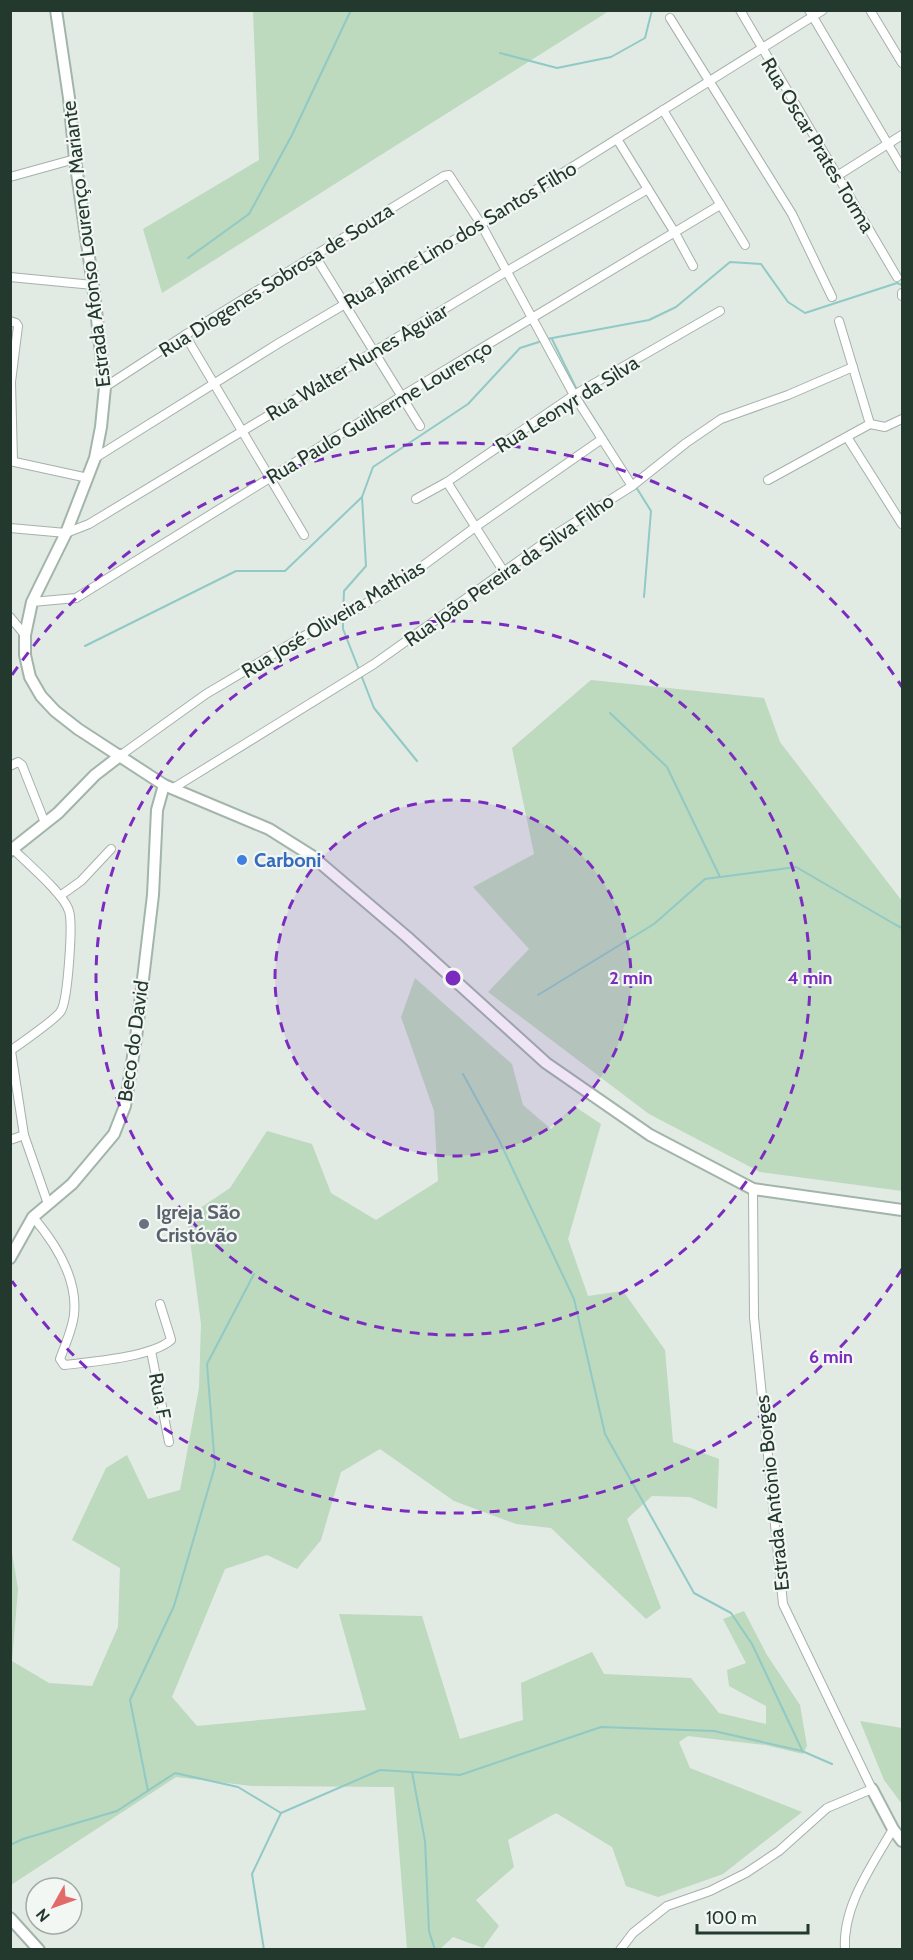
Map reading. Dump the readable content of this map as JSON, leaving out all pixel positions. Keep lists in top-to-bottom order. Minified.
{"streets":{"main road":["Estrada Afonso Lourenço Mariante","Beco do David","Estrada Antônio Borges"],"street":["Rua Oscar Prates Torma","Rua Jaime Lino dos Santos Filho","Rua Diogenes Sobrosa de Souza","Rua Walter Nunes Aguiar","Rua Leonyr da Silva","Rua Paulo Guilherme Lourenço","Rua João Pereira da Silva Filho","Rua José Oliveira Mathias","Rua F"]},"crossings":[["Rua Oscar Prates Torma","Rua Jaime Lino dos Santos Filho"],["Rua Jaime Lino dos Santos Filho","Estrada Afonso Lourenço Mariante"],["Rua Jaime Lino dos Santos Filho","Rua Diogenes Sobrosa de Souza"],["Estrada Afonso Lourenço Mariante","Rua Diogenes Sobrosa de Souza"],["Estrada Afonso Lourenço Mariante","Rua Walter Nunes Aguiar"],["Estrada Afonso Lourenço Mariante","Rua Paulo Guilherme Lourenço"],["Estrada Afonso Lourenço Mariante","Rua João Pereira da Silva Filho"],["Estrada Afonso Lourenço Mariante","Rua José Oliveira Mathias"],["Estrada Afonso Lourenço Mariante","Beco do David"],["Estrada Afonso Lourenço Mariante","Estrada Antônio Borges"],["Rua João Pereira da Silva Filho","Beco do David"]],"places":["Carboni","Igreja São Cristóvão"],"scale_bar":"100 m","north":"bottom left","rings":["2 min","4 min","6 min"]}
